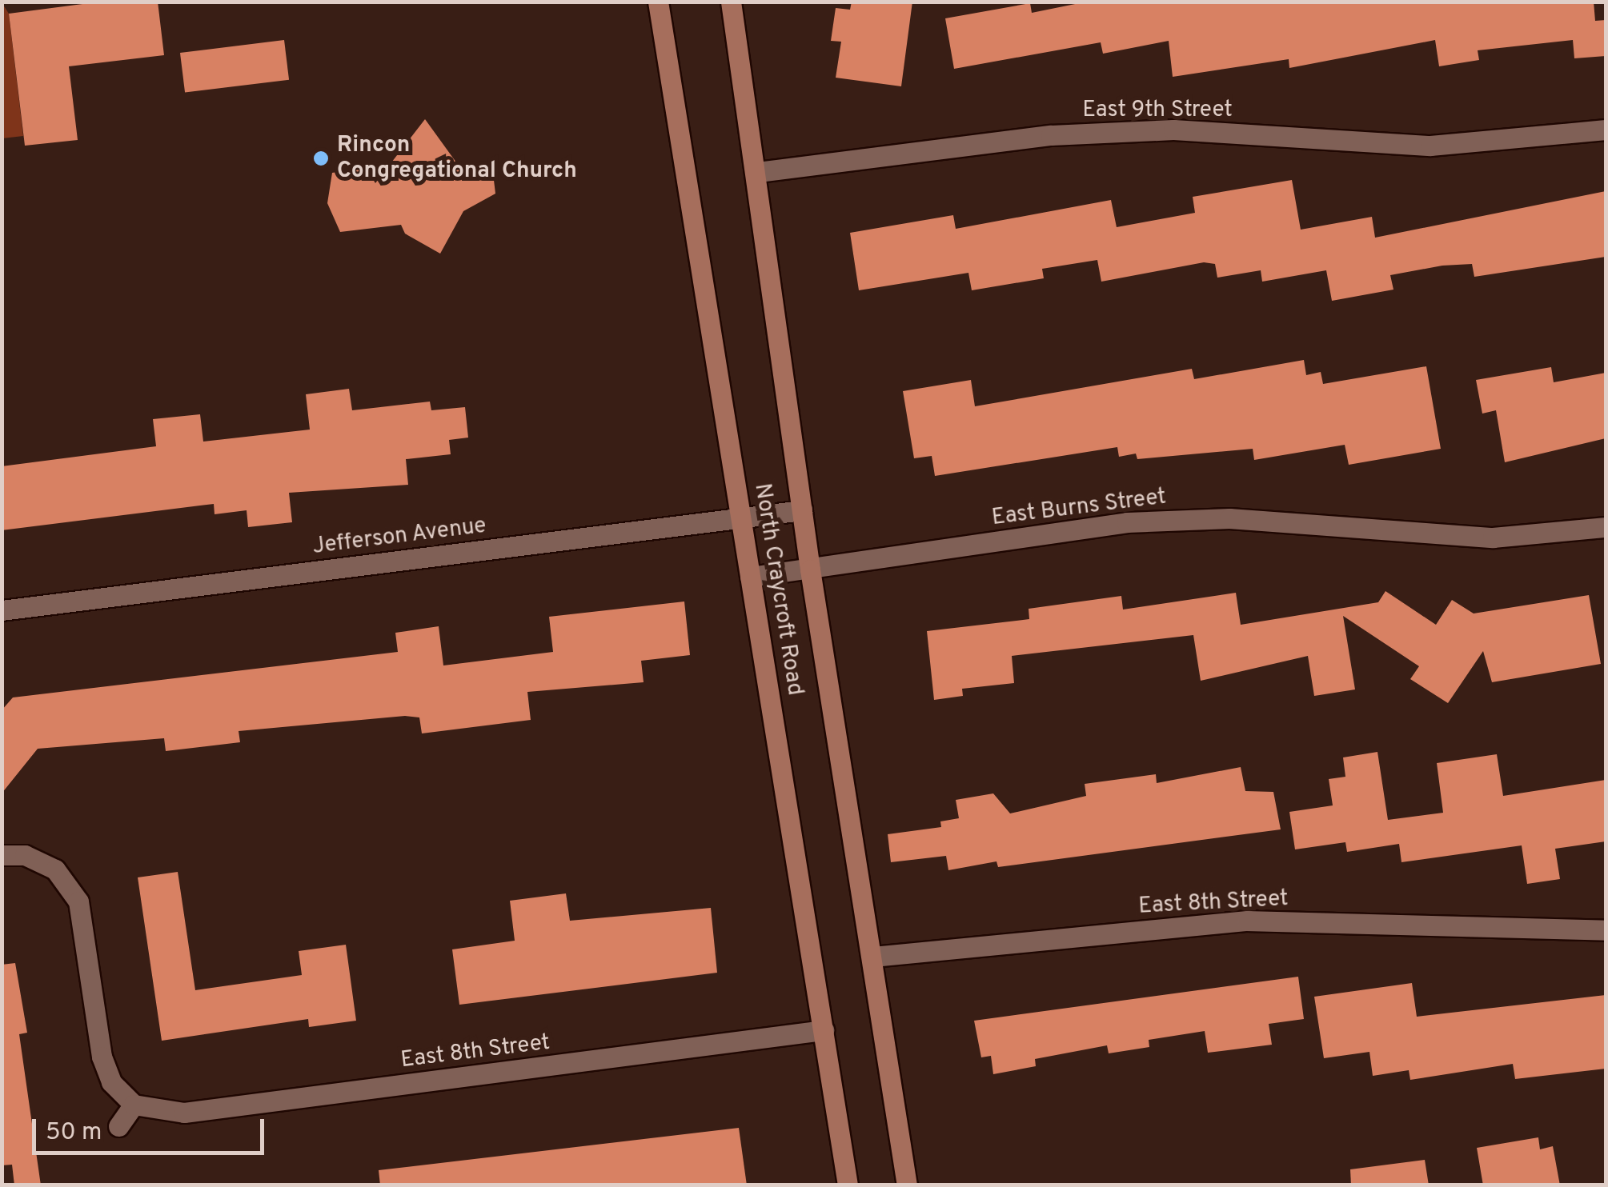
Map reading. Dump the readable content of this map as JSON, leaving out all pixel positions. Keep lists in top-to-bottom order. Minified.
{"streets":{"main road":["North Craycroft Road"],"street":["East 9th Street","East Burns Street","Jefferson Avenue","East 8th Street"]},"crossings":[["East 9th Street","North Craycroft Road"],["East Burns Street","North Craycroft Road"],["Jefferson Avenue","North Craycroft Road"],["North Craycroft Road","East 8th Street"]],"places":["Rincon Congregational Church"],"scale_bar":"50 m"}
